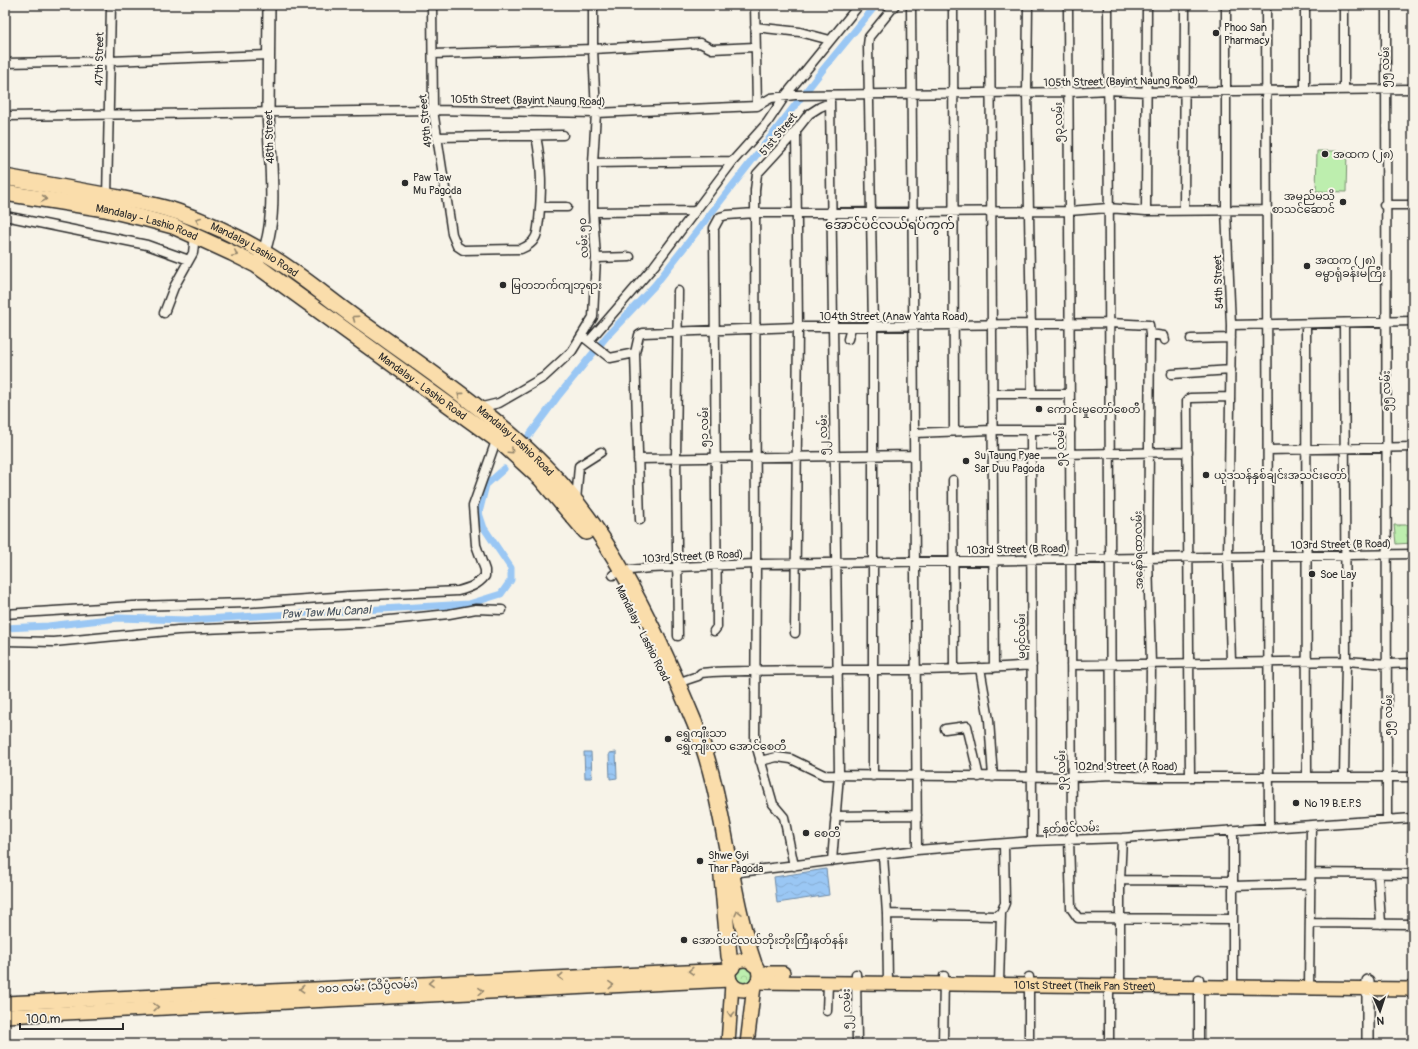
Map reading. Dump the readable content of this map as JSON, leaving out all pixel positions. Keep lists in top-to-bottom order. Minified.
{"streets":{"highway":["Mandalay - Lashio Road","Mandalay Lashio Road"],"main road":["48th Street","101st Street (Theik Pan Street)","၁၀၁ လမ်း (သိပ္ပံလမ်း)"],"street":["47th Street","၅၅ လမ်း","105th Street (Bayint Naung Road)","49th Street","၅၃ လမ်း","51st Street","လမ်း ၅၀","54th Street","104th Street (Anaw Yahta Road)","၅၁ လမ်း","၅၂ လမ်း","103rd Street (B Road)","အနော်ရထာလမ်း","မဂ္ဂင်လမ်း","102nd Street (A Road)","နတ်စင်လမ်း"]},"crossings":[["47th Street","105th Street (Bayint Naung Road)"],["47th Street","Mandalay - Lashio Road"],["47th Street","Mandalay Lashio Road"],["၅၅ လမ်း","105th Street (Bayint Naung Road)"],["၅၅ လမ်း","103rd Street (B Road)"],["၅၅ လမ်း","102nd Street (A Road)"],["၅၅ လမ်း","နတ်စင်လမ်း"],["105th Street (Bayint Naung Road)","49th Street"],["105th Street (Bayint Naung Road)","၅၃ လမ်း"],["105th Street (Bayint Naung Road)","51st Street"],["105th Street (Bayint Naung Road)","48th Street"],["105th Street (Bayint Naung Road)","လမ်း ၅၀"],["105th Street (Bayint Naung Road)","54th Street"],["105th Street (Bayint Naung Road)","၅၂ လမ်း"],["၅၃ လမ်း","104th Street (Anaw Yahta Road)"],["၅၃ လမ်း","103rd Street (B Road)"],["၅၃ လမ်း","102nd Street (A Road)"],["၅၃ လမ်း","နတ်စင်လမ်း"],["51st Street","104th Street (Anaw Yahta Road)"],["51st Street","၅၁ လမ်း"],["51st Street","၅၂ လမ်း"],["51st Street","103rd Street (B Road)"],["51st Street","102nd Street (A Road)"],["51st Street","နတ်စင်လမ်း"],["48th Street","Mandalay - Lashio Road"],["48th Street","Mandalay Lashio Road"],["Mandalay - Lashio Road","Mandalay Lashio Road"],["Mandalay - Lashio Road","103rd Street (B Road)"],["Mandalay - Lashio Road","၁၀၁ လမ်း (သိပ္ပံလမ်း)"],["လမ်း ၅၀","Mandalay Lashio Road"],["Mandalay Lashio Road","103rd Street (B Road)"],["Mandalay Lashio Road","နတ်စင်လမ်း"],["Mandalay Lashio Road","101st Street (Theik Pan Street)"],["54th Street","103rd Street (B Road)"],["104th Street (Anaw Yahta Road)","၅၁ လမ်း"],["104th Street (Anaw Yahta Road)","၅၂ လမ်း"],["104th Street (Anaw Yahta Road)","အနော်ရထာလမ်း"],["၅၁ လမ်း","103rd Street (B Road)"],["၅၂ လမ်း","103rd Street (B Road)"],["၅၂ လမ်း","102nd Street (A Road)"],["၅၂ လမ်း","နတ်စင်လမ်း"],["၅၂ လမ်း","101st Street (Theik Pan Street)"],["103rd Street (B Road)","အနော်ရထာလမ်း"],["103rd Street (B Road)","မဂ္ဂင်လမ်း"],["အနော်ရထာလမ်း","102nd Street (A Road)"],["မဂ္ဂင်လမ်း","102nd Street (A Road)"],["မဂ္ဂင်လမ်း","နတ်စင်လမ်း"]],"one_way":["Mandalay Lashio Road"],"districts":["အောင်ပင်လယ်ရပ်ကွက်"],"water":["Paw Taw Mu Canal"],"places":["Phoo San Pharmacy","အထက (၂၈)","Paw Taw Mu Pagoda","အမည်မသိ စာသင်ဆောင်","အထက (၂၈) ဓမ္မာရုံခန်းမကြီး","မြတဘက်ကျဘုရား","ကောင်းမှုတော်စေတီ","Su Taung Pyae Sar Duu Pagoda","ယုဒသန်နှစ်ချင်းအသင်းတော်","Soe Lay","ရွှေကျီးသာ ရွှေကျီးလာ အောင်စေတီ","No 19 B.E.P.S","စေတီ","Shwe Gyi Thar Pagoda","အောင်ပင်လယ်ဘိုးဘိုးကြီးနတ်နန်း"],"scale_bar":"100 m","north":"bottom"}
